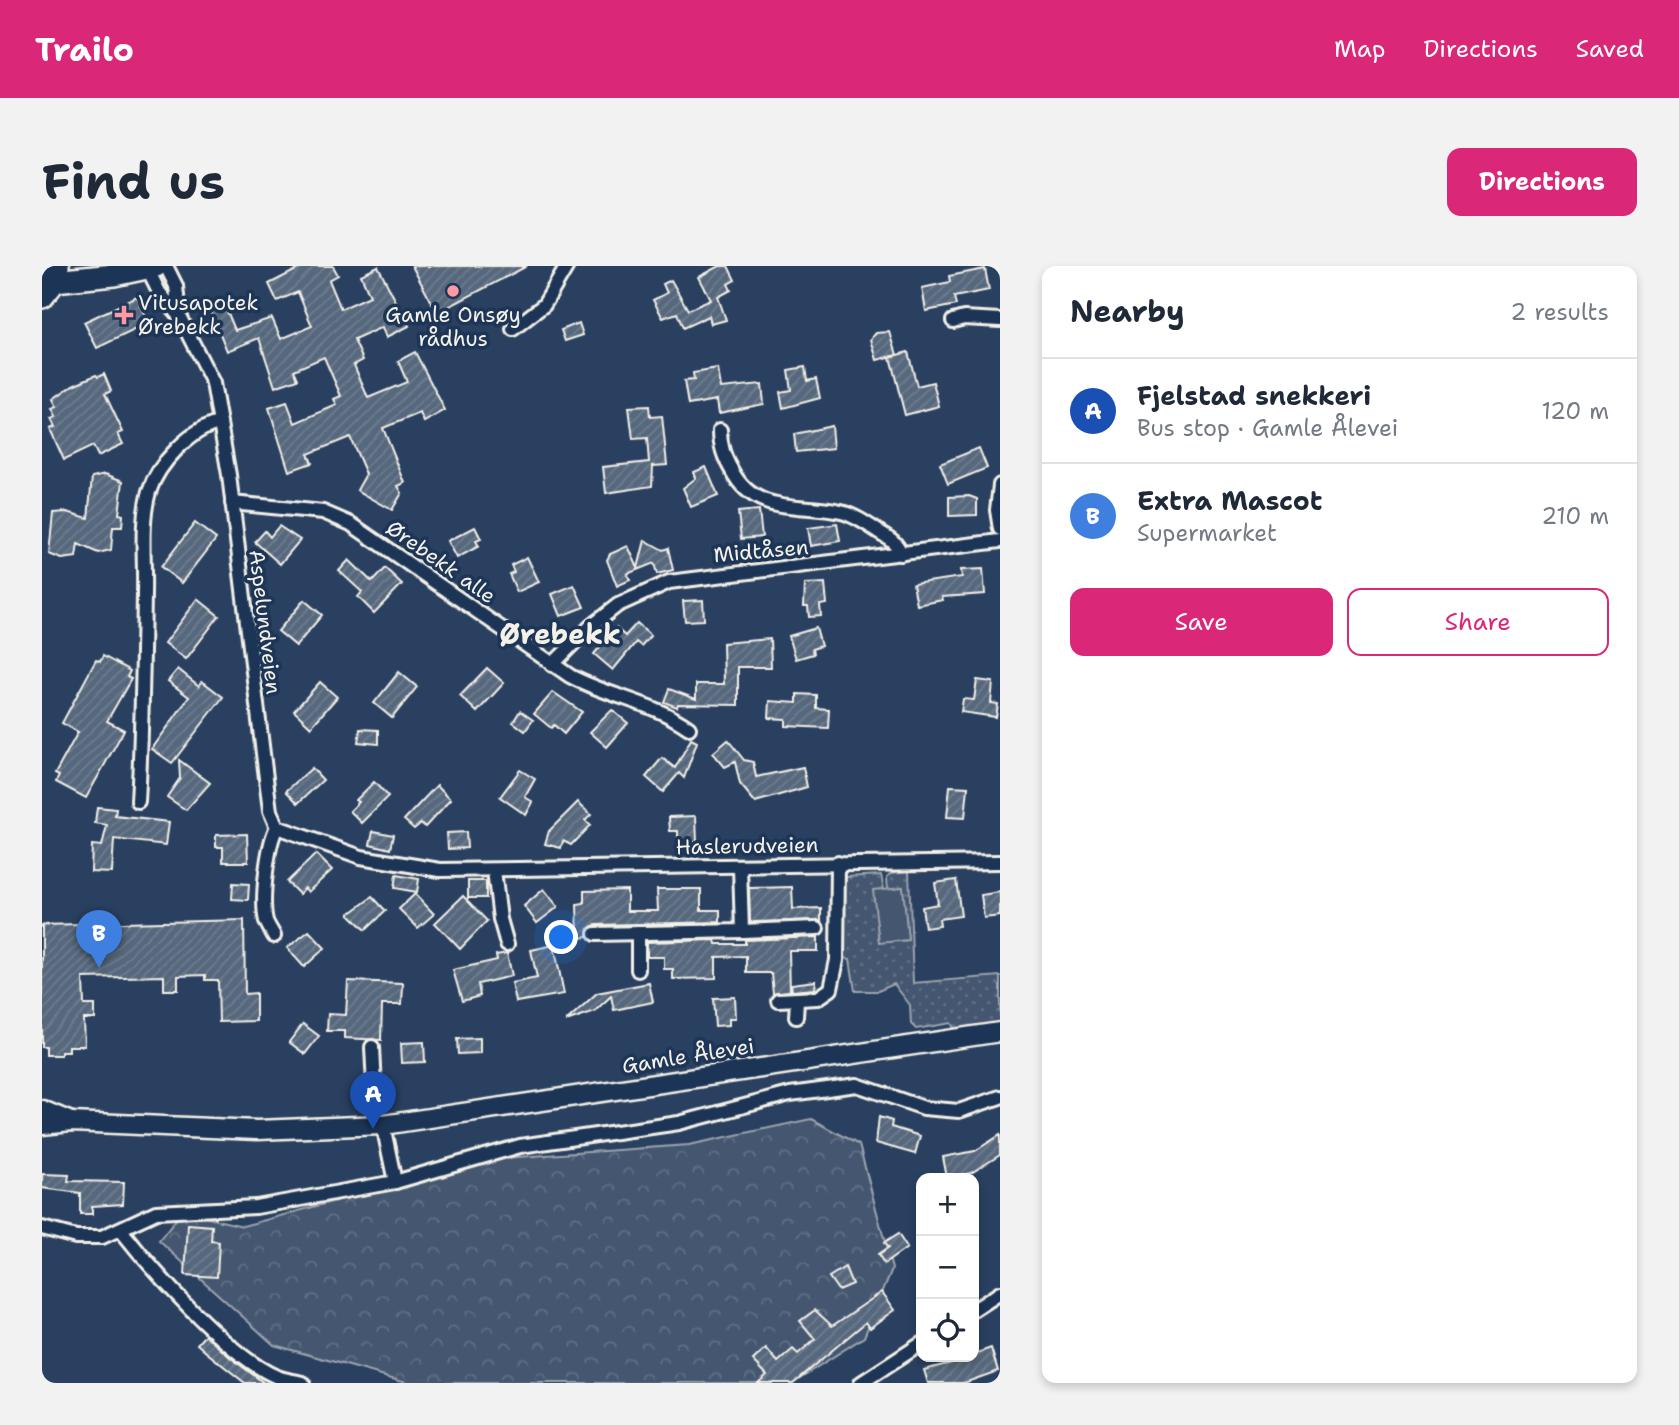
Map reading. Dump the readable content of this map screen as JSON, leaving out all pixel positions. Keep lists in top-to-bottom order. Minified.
{"streets":{"main road":["Gamle Ålevei"],"street":["Midtåsen","Ørebekk alle","Aspelundveien","Haslerudveien"]},"crossings":[["Midtåsen","Ørebekk alle"],["Ørebekk alle","Aspelundveien"],["Aspelundveien","Haslerudveien"]],"districts":["Ørebekk"],"places":{"other":["Gamle Onsøy rådhus"],"health":["Vitusapotek Ørebekk"]},"page":{"header":"Trailo","nav":["Map","Directions","Saved"],"buttons":["Directions",["Save","Share"]],"title":"Find us","heading":["Nearby","2 results"],"list":[{"mark":"A","name":"Fjelstad snekkeri","note":"Bus stop · Gamle Ålevei","value":"120 m"},{"mark":"B","name":"Extra Mascot","note":"Supermarket","value":"210 m"}],"pins":["B","A"],"map_buttons":["+","−"]}}
